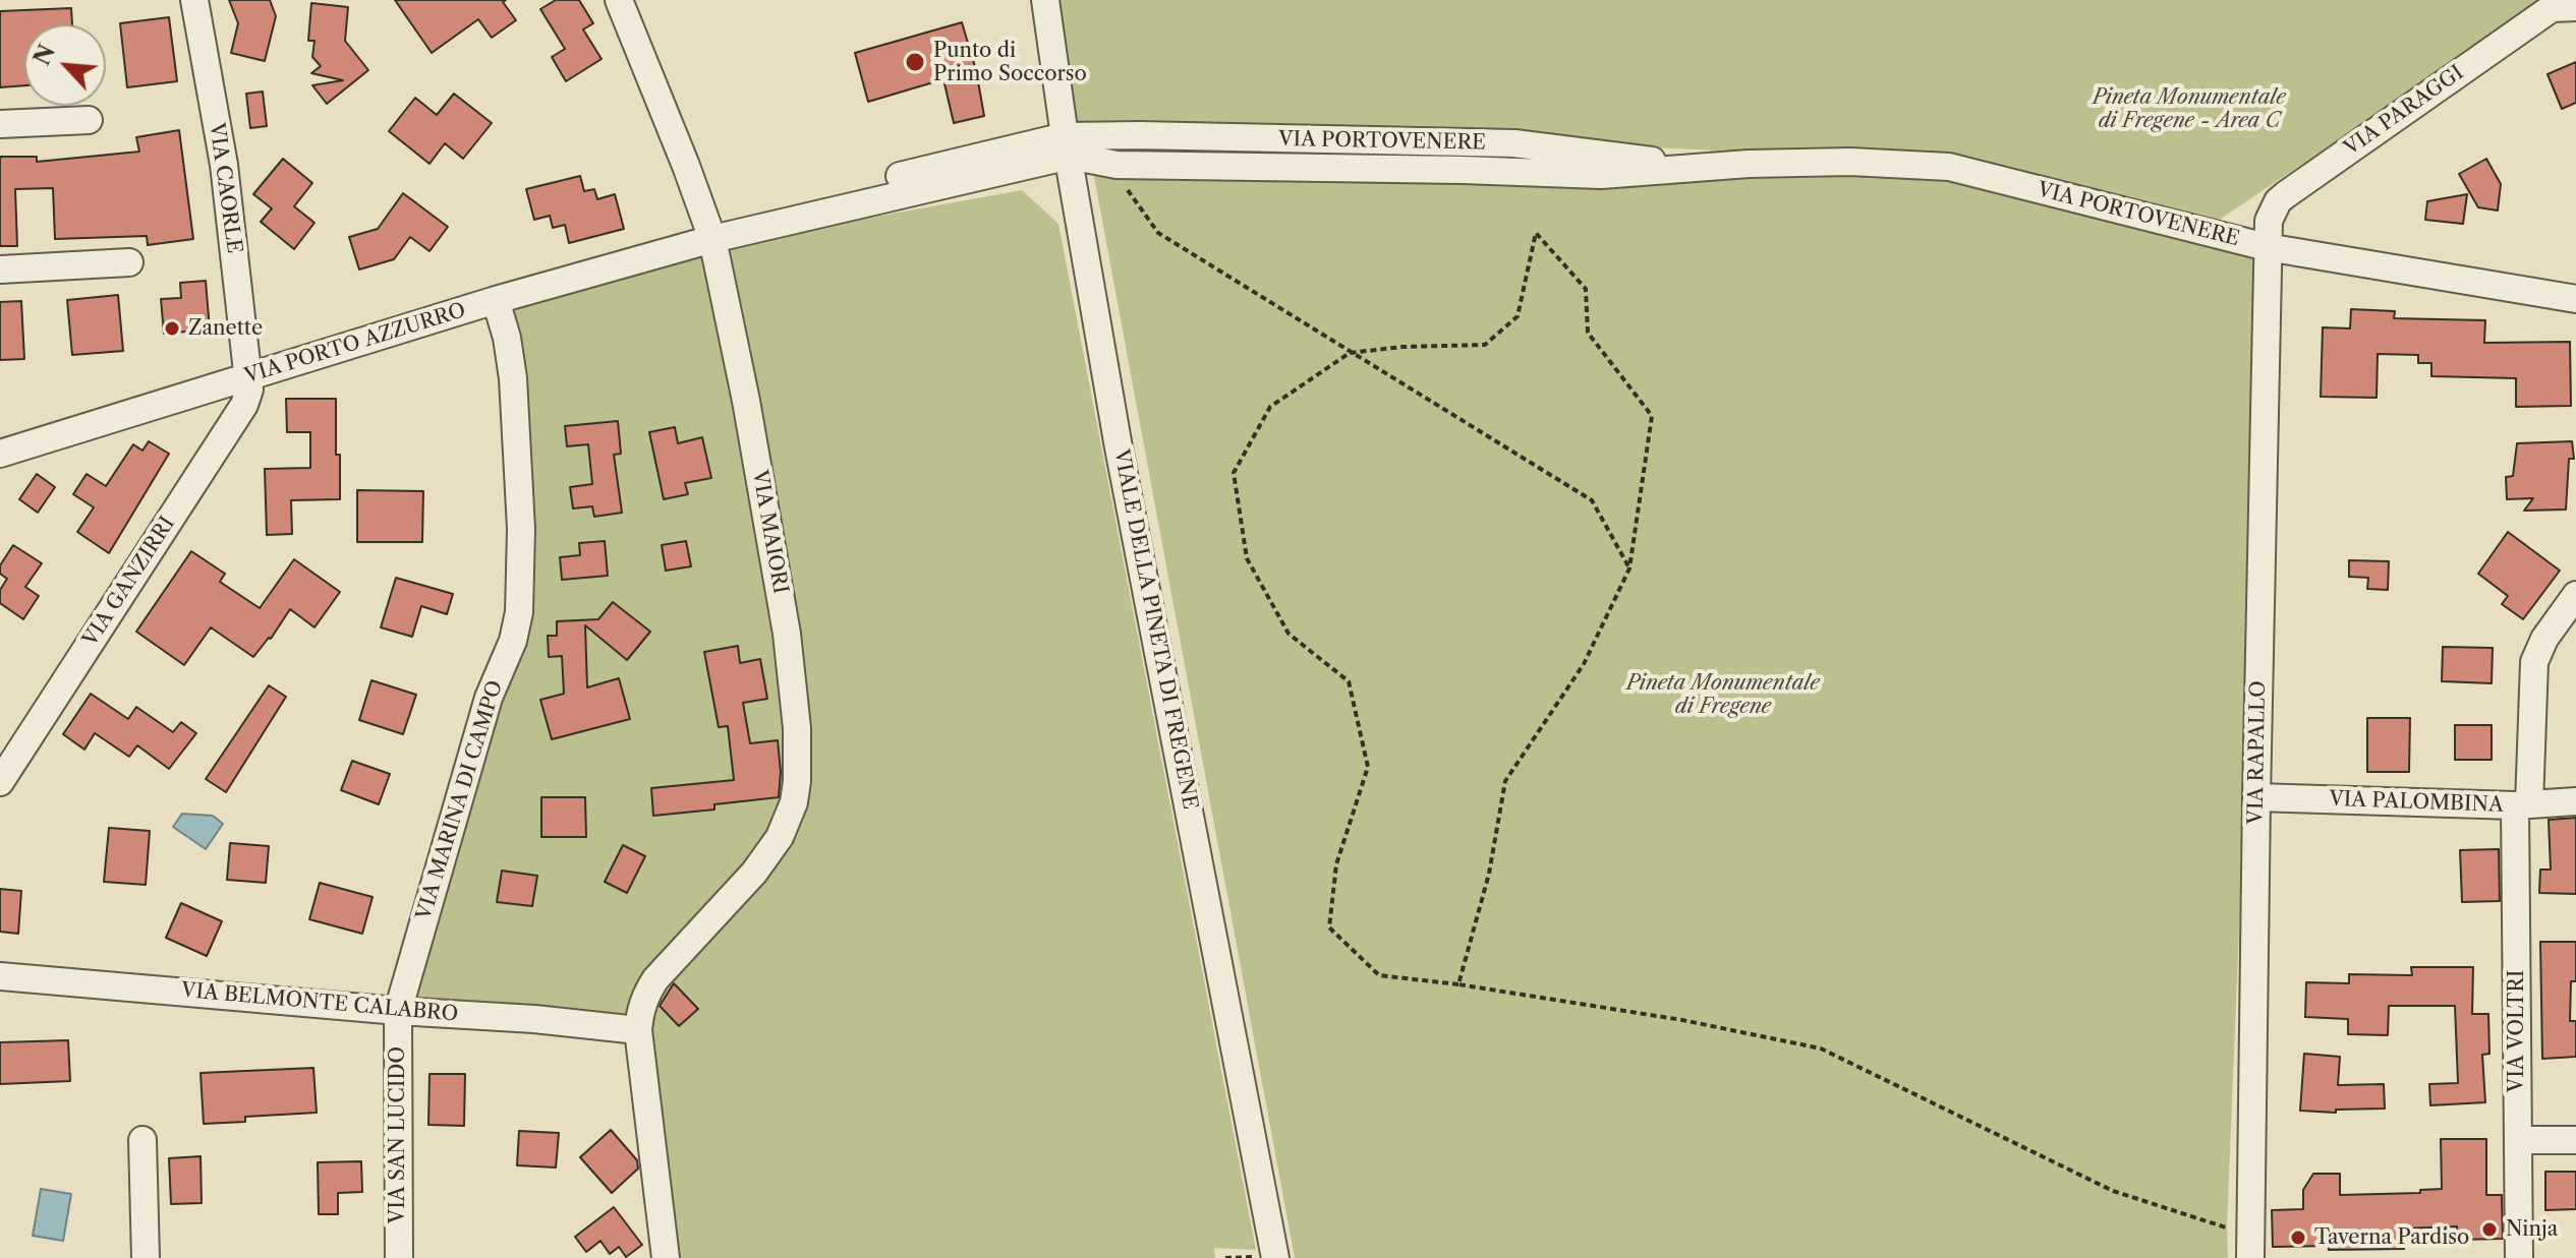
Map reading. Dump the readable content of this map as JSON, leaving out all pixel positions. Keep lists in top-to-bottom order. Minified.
{"streets":{"street":["VIA PARAGGI","VIA PORTOVENERE","VIA CAORLE","VIA PORTO AZZURRO","VIA MAIORI","VIA GANZIRRI","VIALE DELLA PINETA DI FREGENE","VIA RAPALLO","VIA MARINA DI CAMPO","VIA PALOMBINA","VIA BELMONTE CALABRO","VIA VOLTRI","VIA SAN LUCIDO"]},"crossings":[["VIA PARAGGI","VIA PORTOVENERE"],["VIA PARAGGI","VIA RAPALLO"],["VIA PORTOVENERE","VIA PORTO AZZURRO"],["VIA PORTOVENERE","VIALE DELLA PINETA DI FREGENE"],["VIA PORTOVENERE","VIA RAPALLO"],["VIA CAORLE","VIA PORTO AZZURRO"],["VIA CAORLE","VIA GANZIRRI"],["VIA PORTO AZZURRO","VIA MAIORI"],["VIA PORTO AZZURRO","VIA GANZIRRI"],["VIA PORTO AZZURRO","VIALE DELLA PINETA DI FREGENE"],["VIA PORTO AZZURRO","VIA MARINA DI CAMPO"],["VIA MAIORI","VIA BELMONTE CALABRO"],["VIA RAPALLO","VIA PALOMBINA"],["VIA MARINA DI CAMPO","VIA BELMONTE CALABRO"],["VIA MARINA DI CAMPO","VIA SAN LUCIDO"],["VIA PALOMBINA","VIA VOLTRI"],["VIA BELMONTE CALABRO","VIA SAN LUCIDO"]],"parks":["Pineta Monumentale di Fregene - Area C","Pineta Monumentale di Fregene"],"places":["Punto di Primo Soccorso","Zanette","Ninja","Taverna Pardiso"],"north":"top left"}
